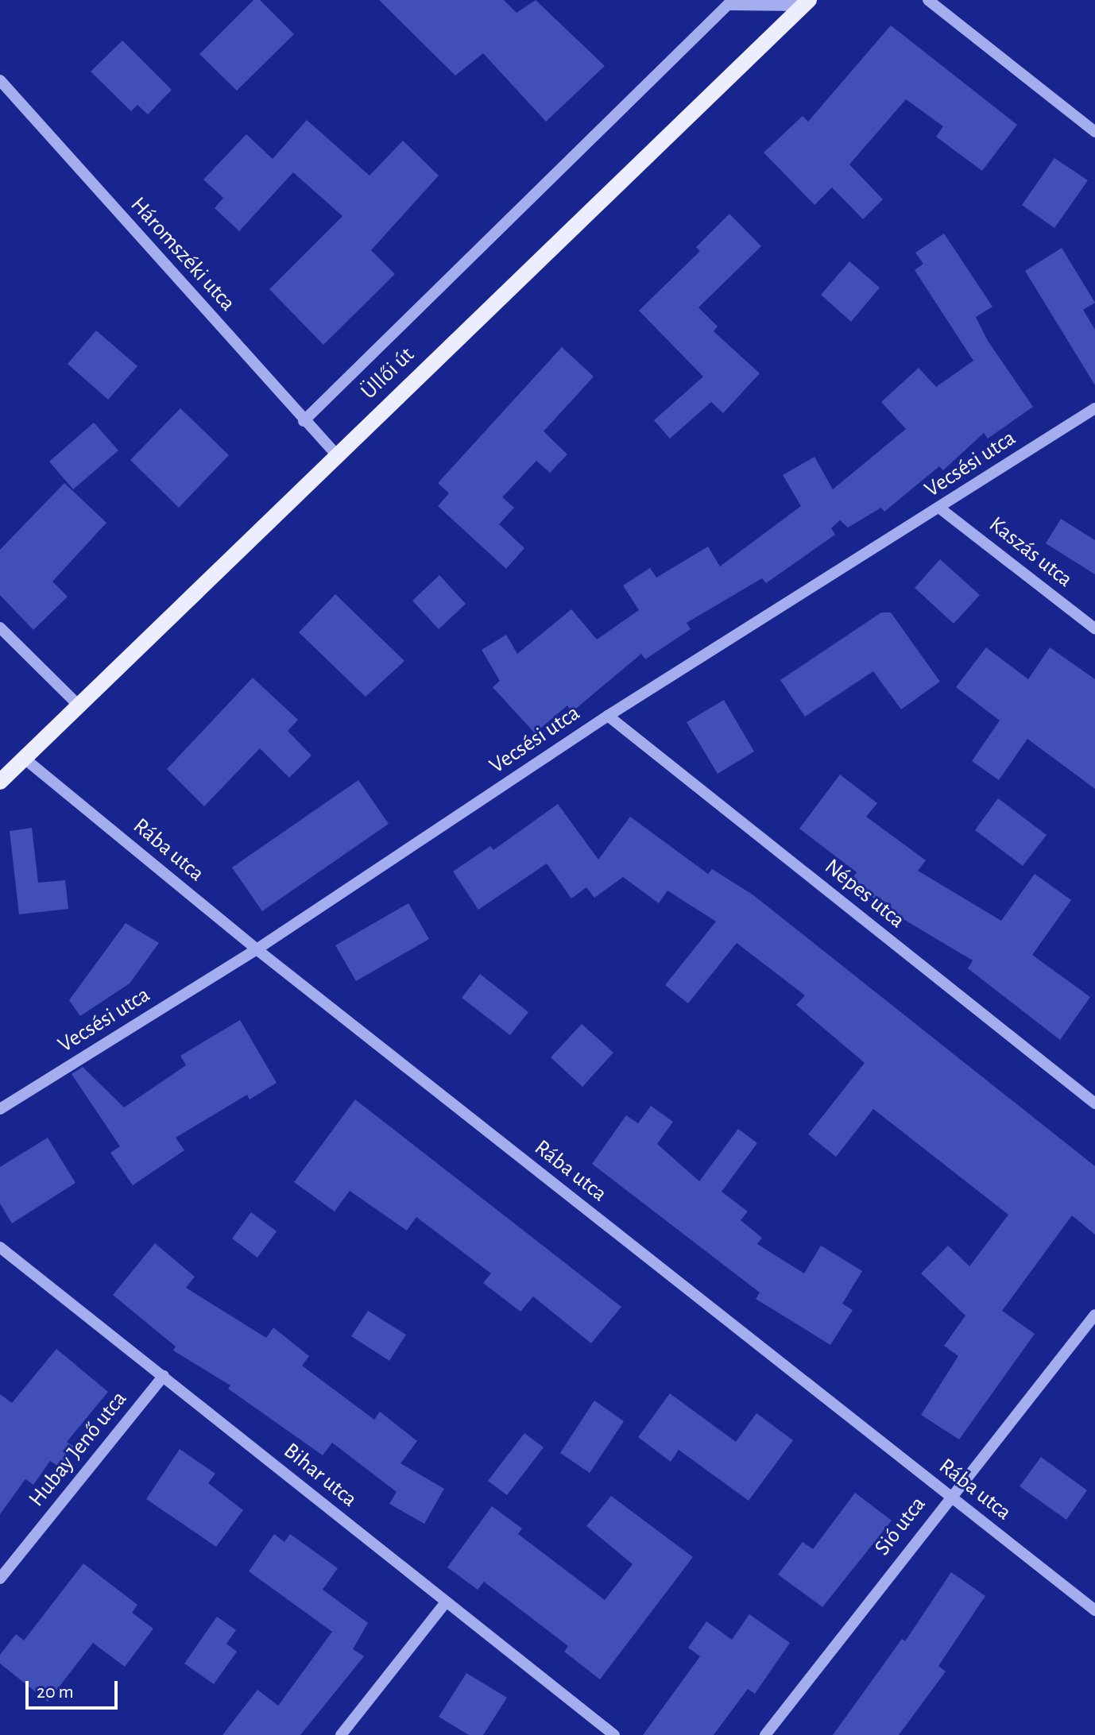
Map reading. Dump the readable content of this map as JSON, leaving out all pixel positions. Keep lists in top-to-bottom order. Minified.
{"streets":{"main road":["Üllői út"],"street":["Háromszéki utca","Vecsési utca","Kaszás utca","Rába utca","Népes utca","Hubay Jenő utca","Bihar utca","Sió utca"]},"crossings":[["Háromszéki utca","Üllői út"],["Üllői út","Rába utca"],["Vecsési utca","Kaszás utca"],["Vecsési utca","Rába utca"],["Vecsési utca","Népes utca"],["Rába utca","Sió utca"],["Hubay Jenő utca","Bihar utca"]],"scale_bar":"20 m"}
